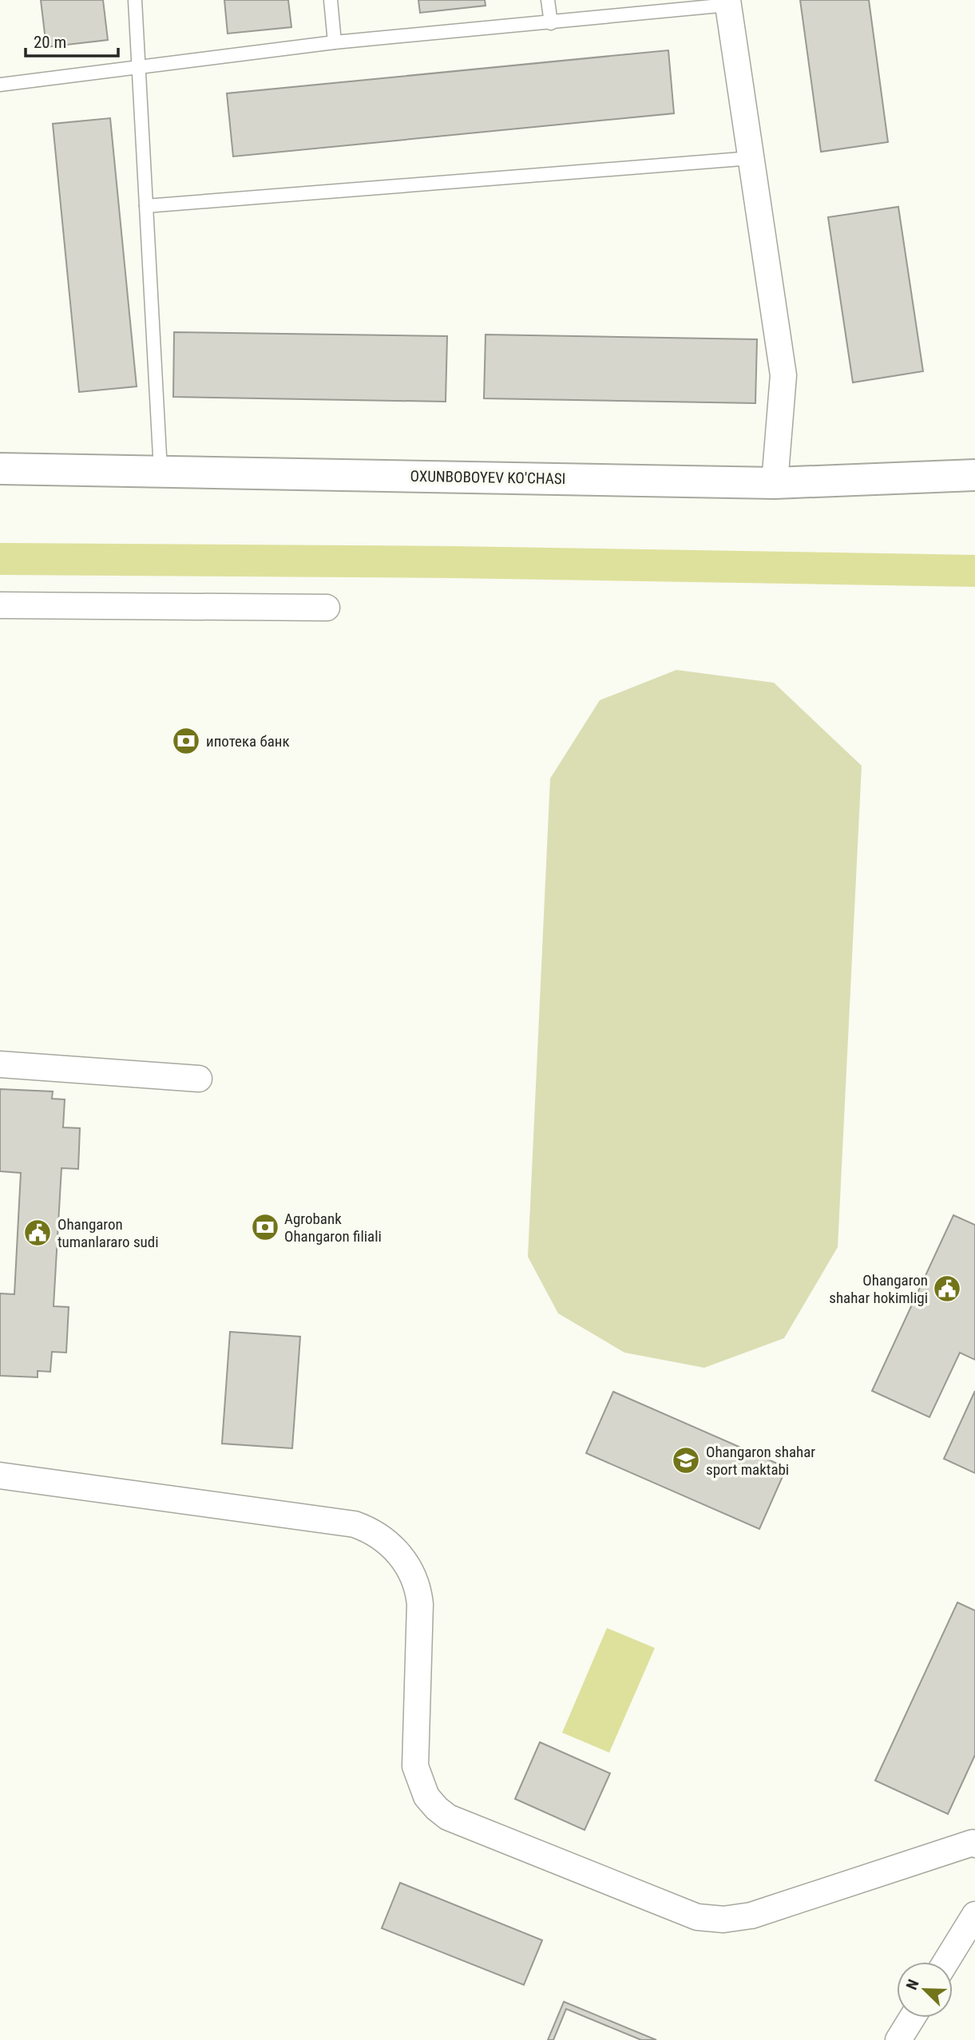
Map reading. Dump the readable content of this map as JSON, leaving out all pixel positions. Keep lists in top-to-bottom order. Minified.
{"streets":{"main road":["OXUNBOBOYEV KO'CHASI"]},"places":{"bank":["ипотека банк","Agrobank Ohangaron filiali"],"public building":["Ohangaron tumanlararo sudi","Ohangaron shahar hokimligi"],"school or university":["Ohangaron shahar sport maktabi"]},"scale_bar":"20 m","north":"top left"}
